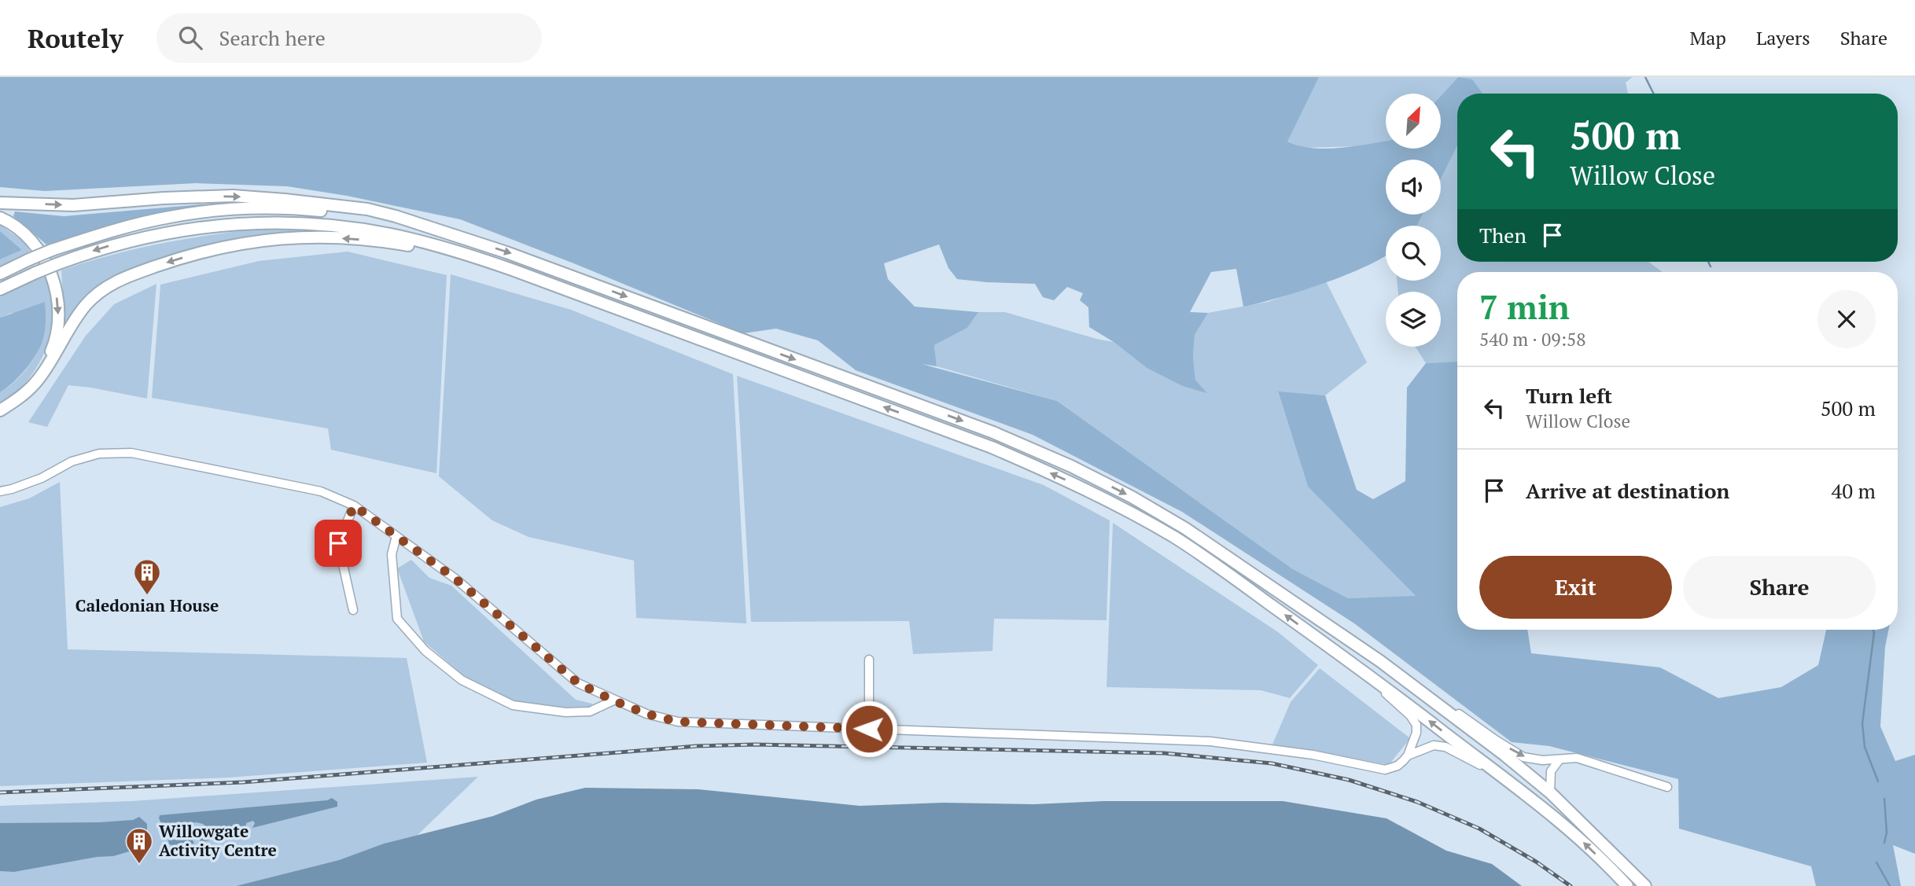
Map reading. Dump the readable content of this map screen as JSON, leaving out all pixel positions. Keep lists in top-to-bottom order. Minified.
{"places":{"building":["Caledonian House","Willowgate Activity Centre"]},"north":"top right","page":{"header":"Routely","search":"Search here","nav":["Map","Layers","Share"],"turn":["500 m","Willow Close"],"then":"Then","heading":["7 min","540 m · 09:58"],"list":[{"name":"Turn left","note":"Willow Close","value":"500 m"},{"name":"Arrive at destination","value":"40 m"}],"buttons":["Exit","Share"]}}
